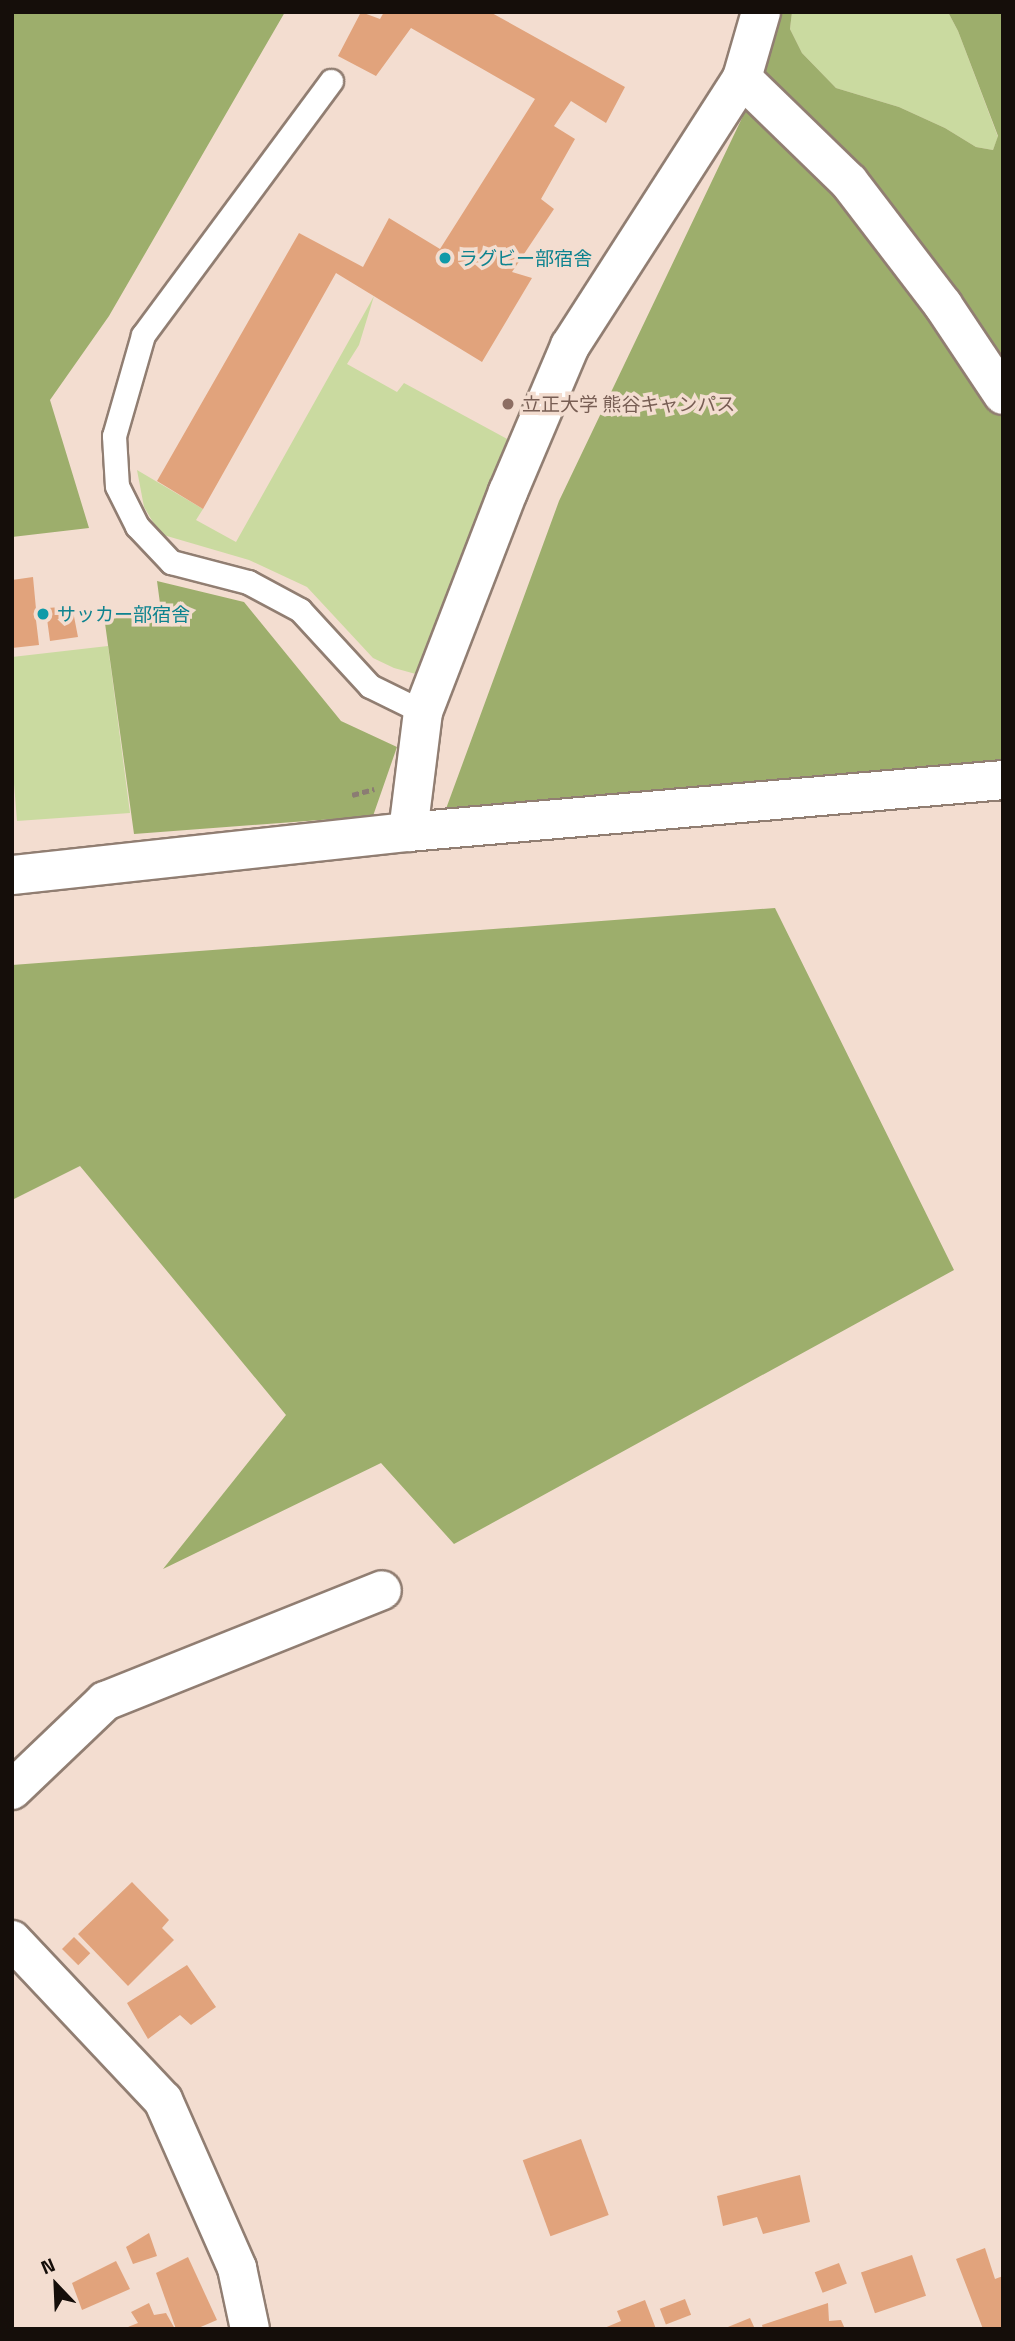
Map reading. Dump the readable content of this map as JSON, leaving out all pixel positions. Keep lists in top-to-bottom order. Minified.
{"places":["ラグビー部宿舎","立正大学 熊谷キャンパス","サッカー部宿舎"],"north":"top left"}
